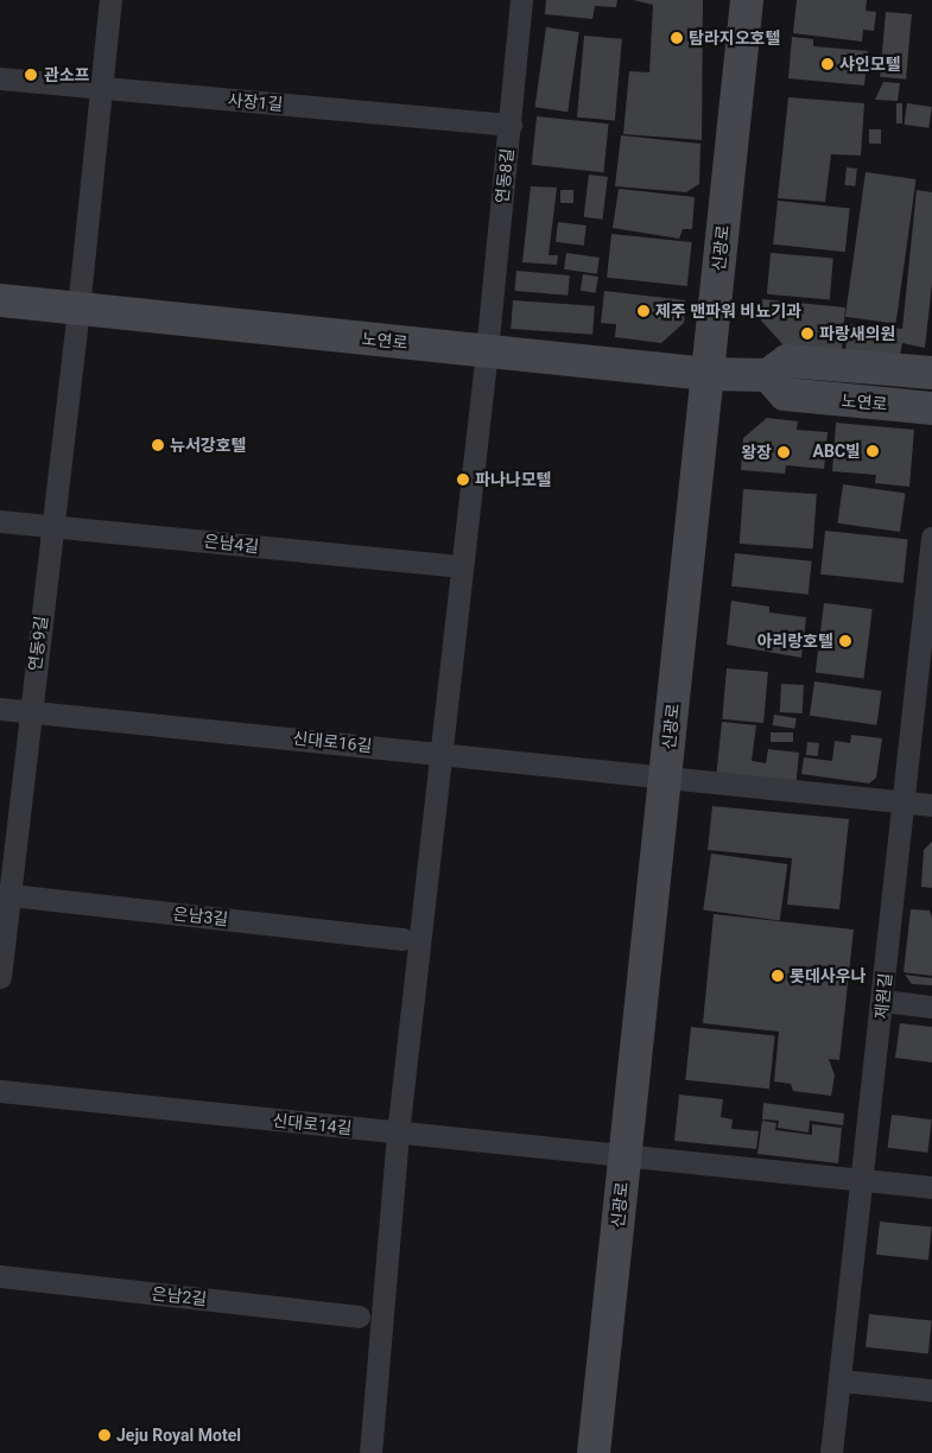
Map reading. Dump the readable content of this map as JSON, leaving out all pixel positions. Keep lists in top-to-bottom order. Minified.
{"streets":{"main road":["신광로","노연로"],"street":["사장1길","연동8길","은남4길","연동9길","신대로16길","은남3길","제원길","신대로14길","은남2길"]},"crossings":[["사장1길","연동8길"],["사장1길","연동9길"],["연동8길","노연로"],["연동8길","은남4길"],["연동8길","신대로16길"],["연동8길","신대로14길"],["신광로","노연로"],["신광로","신대로16길"],["신광로","신대로14길"],["노연로","연동9길"],["은남4길","연동9길"],["연동9길","신대로16길"],["연동9길","은남3길"],["신대로16길","제원길"],["제원길","신대로14길"]],"places":["탐라지오호텔","샤인모텔","관소프","제주 맨파워 비뇨기과","파랑새의원","뉴서강호텔","ABC빌","왕장","파나나모텔","아리랑호텔","롯데사우나","Jeju Royal Motel"]}
